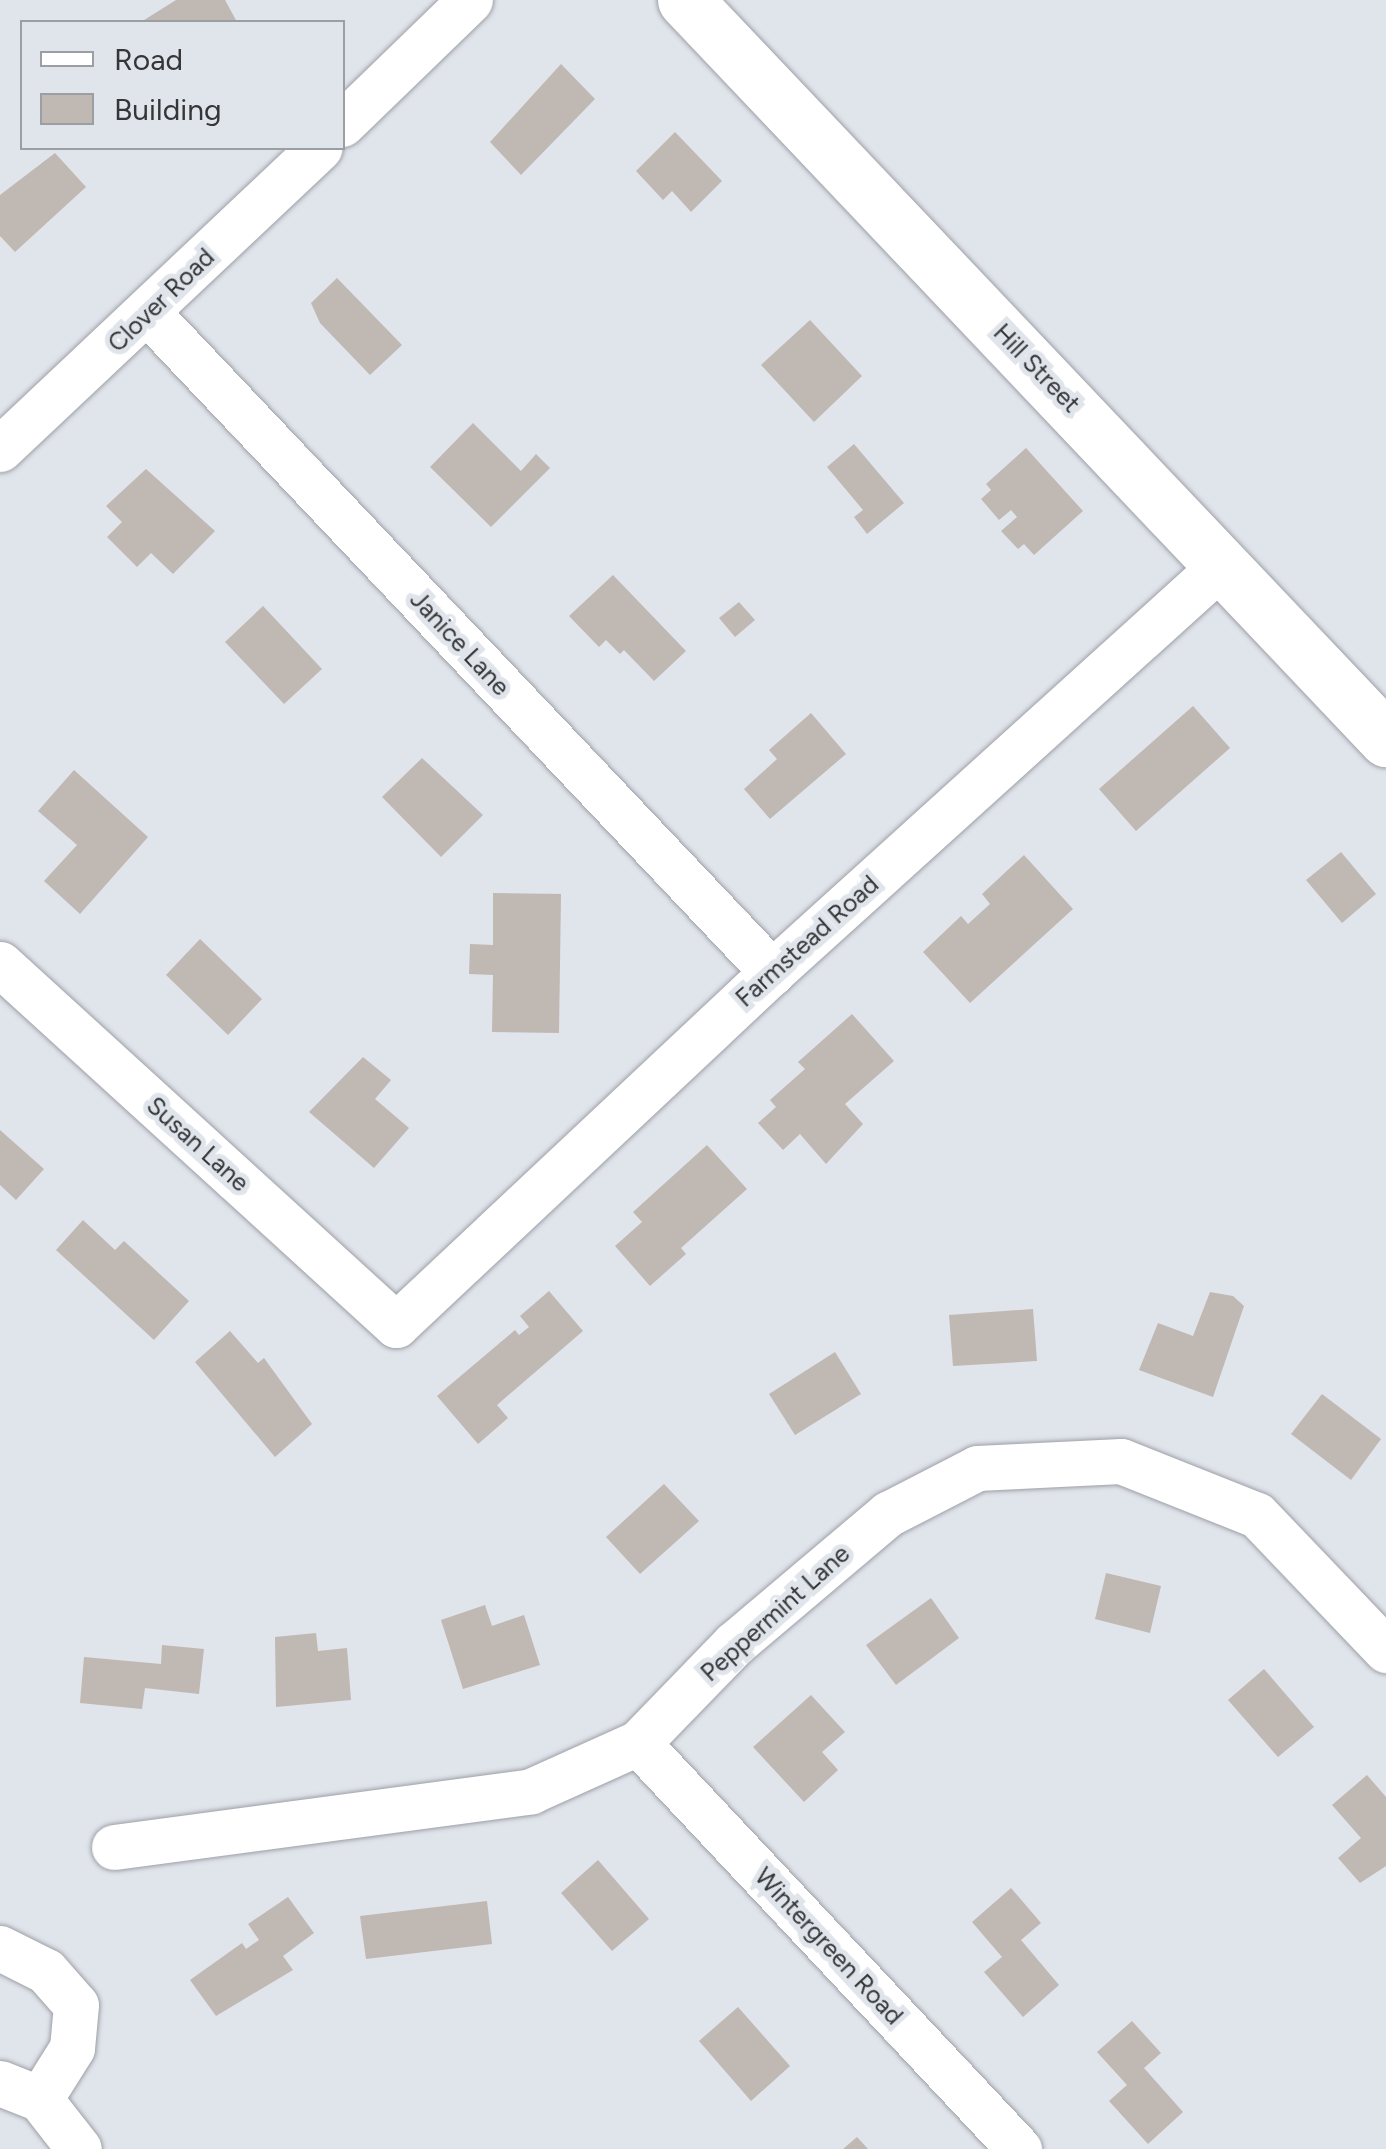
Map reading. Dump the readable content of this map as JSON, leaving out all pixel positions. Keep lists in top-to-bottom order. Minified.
{"streets":{"street":["Clover Road","Hill Street","Janice Lane","Farmstead Road","Susan Lane","Peppermint Lane","Wintergreen Road"]},"crossings":[["Clover Road","Janice Lane"],["Hill Street","Farmstead Road"],["Janice Lane","Farmstead Road"],["Farmstead Road","Susan Lane"],["Peppermint Lane","Wintergreen Road"]],"legend":["Road","Building"]}
